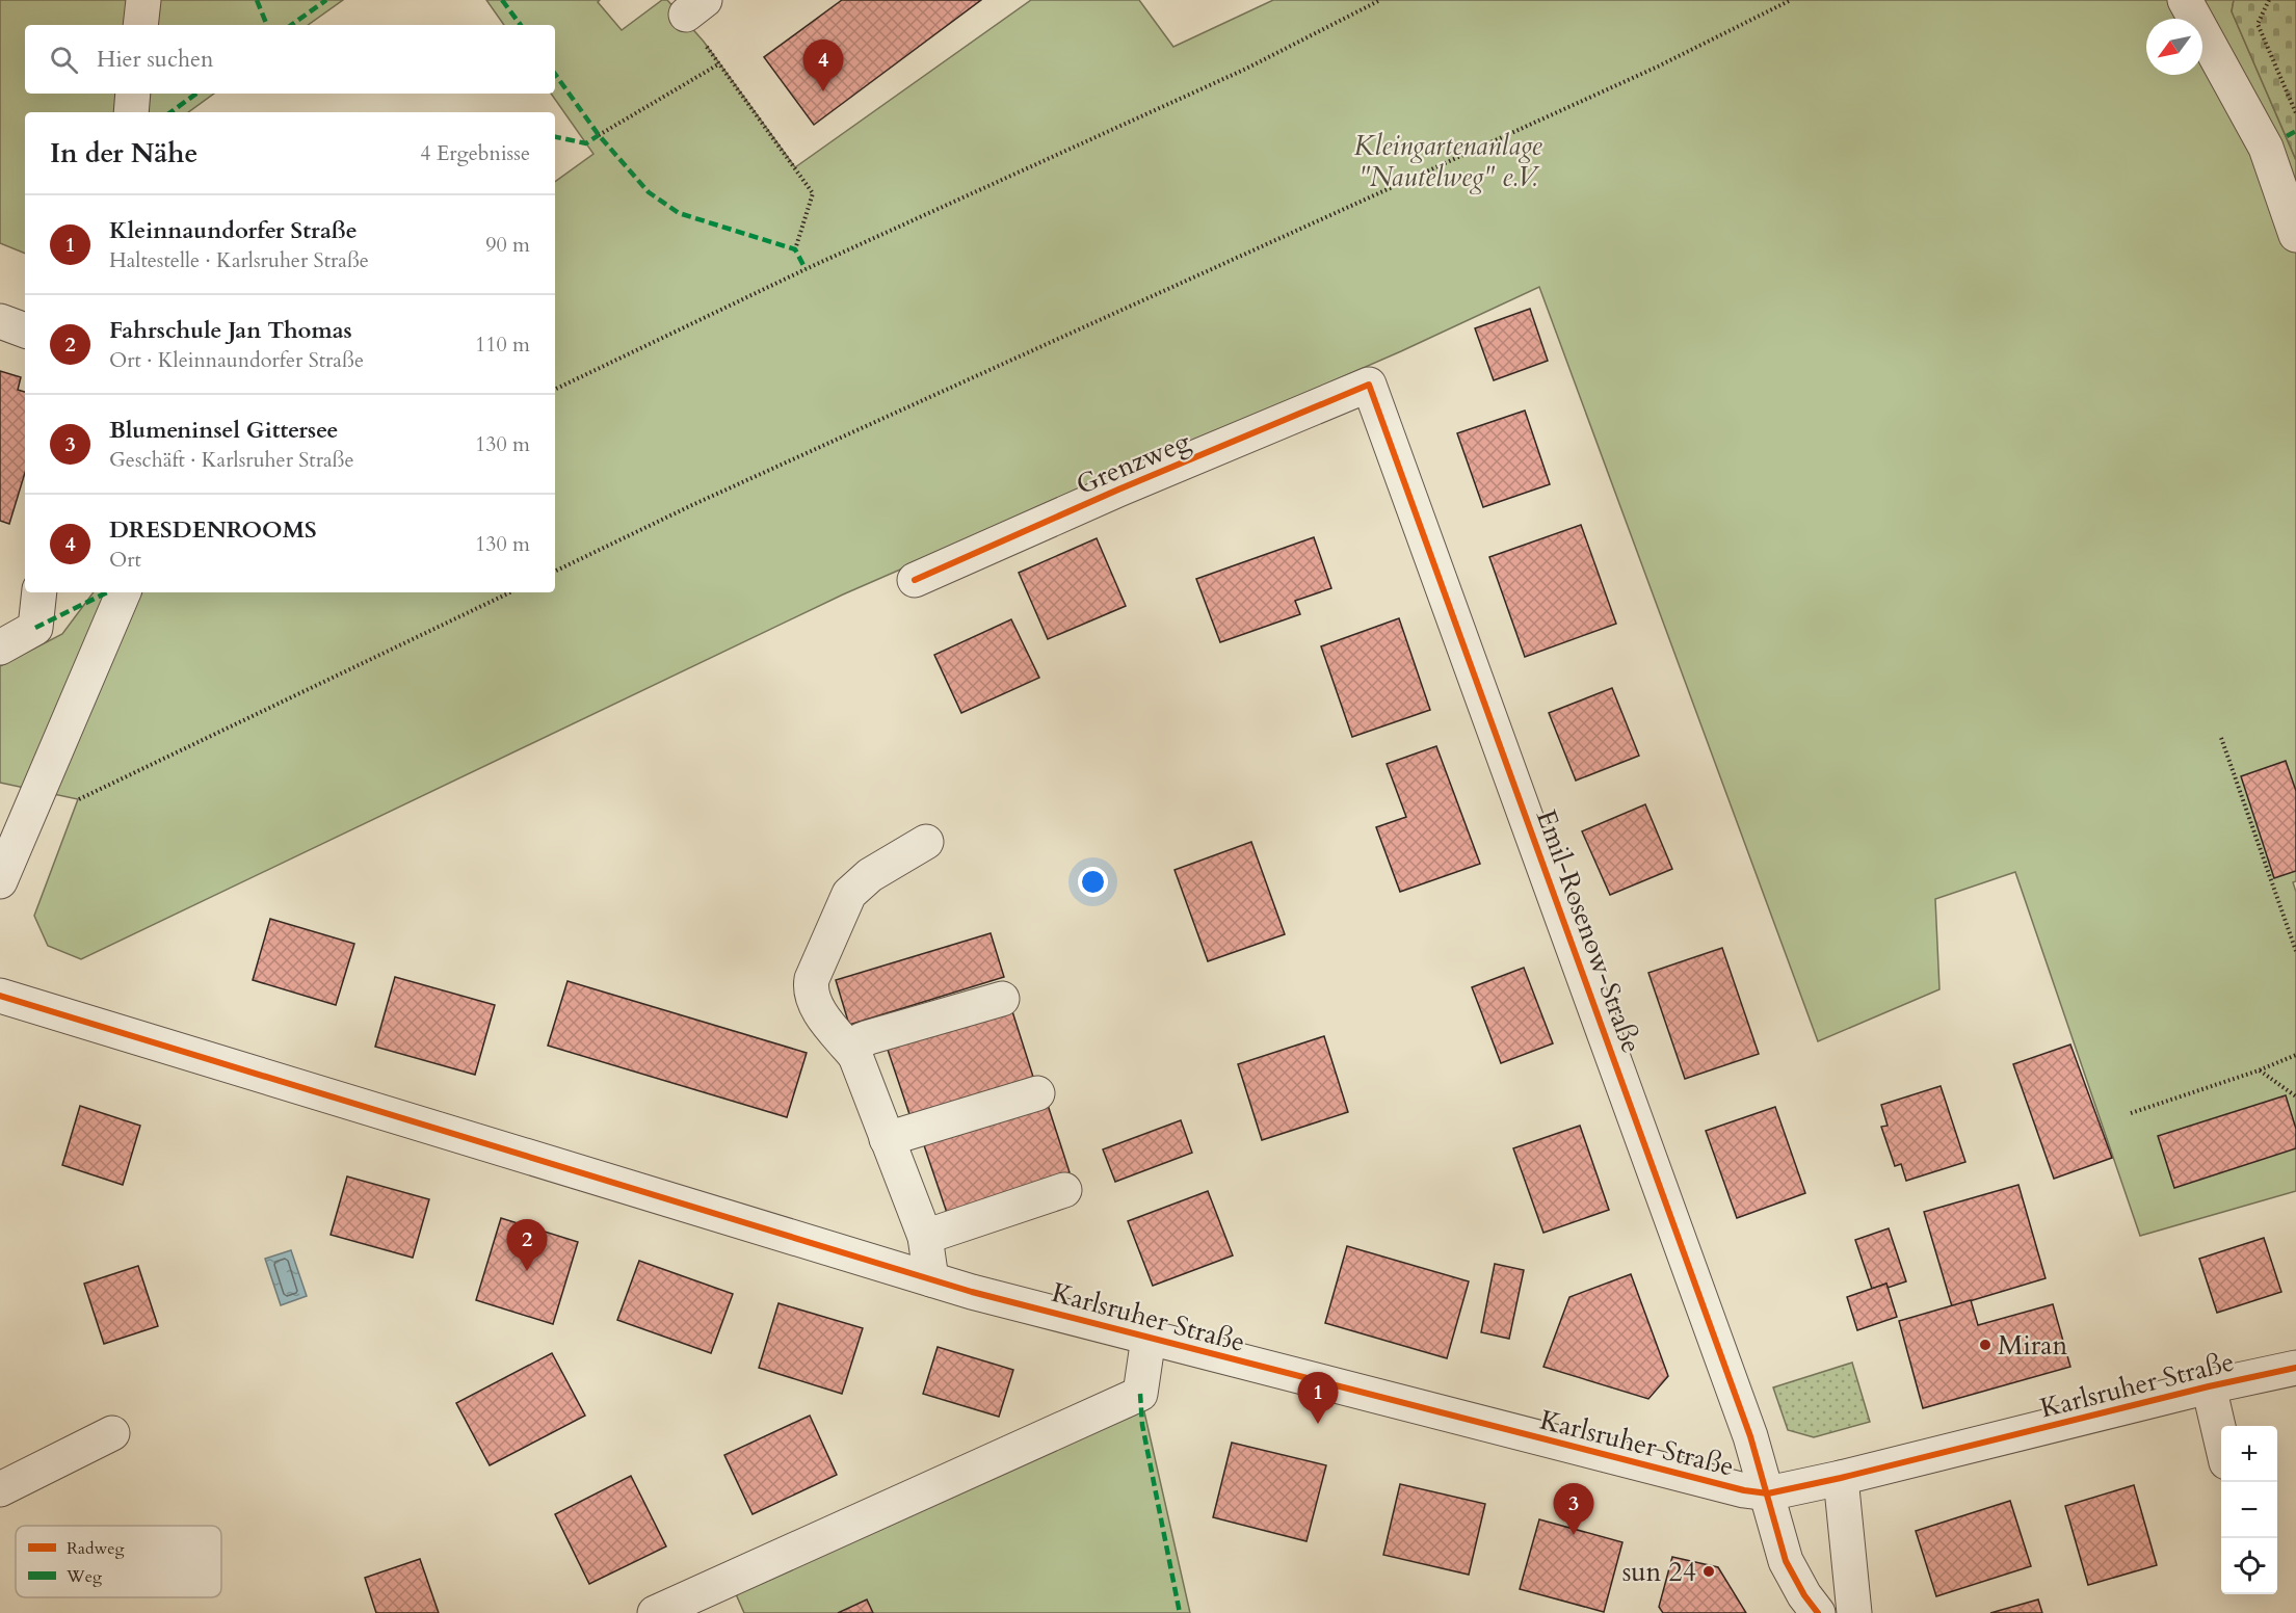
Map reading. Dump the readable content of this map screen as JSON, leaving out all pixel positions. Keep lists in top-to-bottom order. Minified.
{"streets":{"street":["Grenzweg","Emil-Rosenow-Straße","Karlsruher Straße"]},"crossings":[["Grenzweg","Emil-Rosenow-Straße"],["Emil-Rosenow-Straße","Karlsruher Straße"]],"parks":["Kleingartenanlage \"Nautelweg\" e.V."],"places":["Miran","sun 24"],"legend":["Radweg","Weg"],"north":"bottom left","page":{"search":"Hier suchen","pins":["4","2","1","3"],"heading":["In der Nähe","4 Ergebnisse"],"list":[{"mark":"1","name":"Kleinnaundorfer Straße","note":"Haltestelle · Karlsruher Straße","value":"90 m"},{"mark":"2","name":"Fahrschule Jan Thomas","note":"Ort · Kleinnaundorfer Straße","value":"110 m"},{"mark":"3","name":"Blumeninsel Gittersee","note":"Geschäft · Karlsruher Straße","value":"130 m"},{"mark":"4","name":"DRESDENROOMS","note":"Ort","value":"130 m"}],"map_buttons":["+","−"]}}
